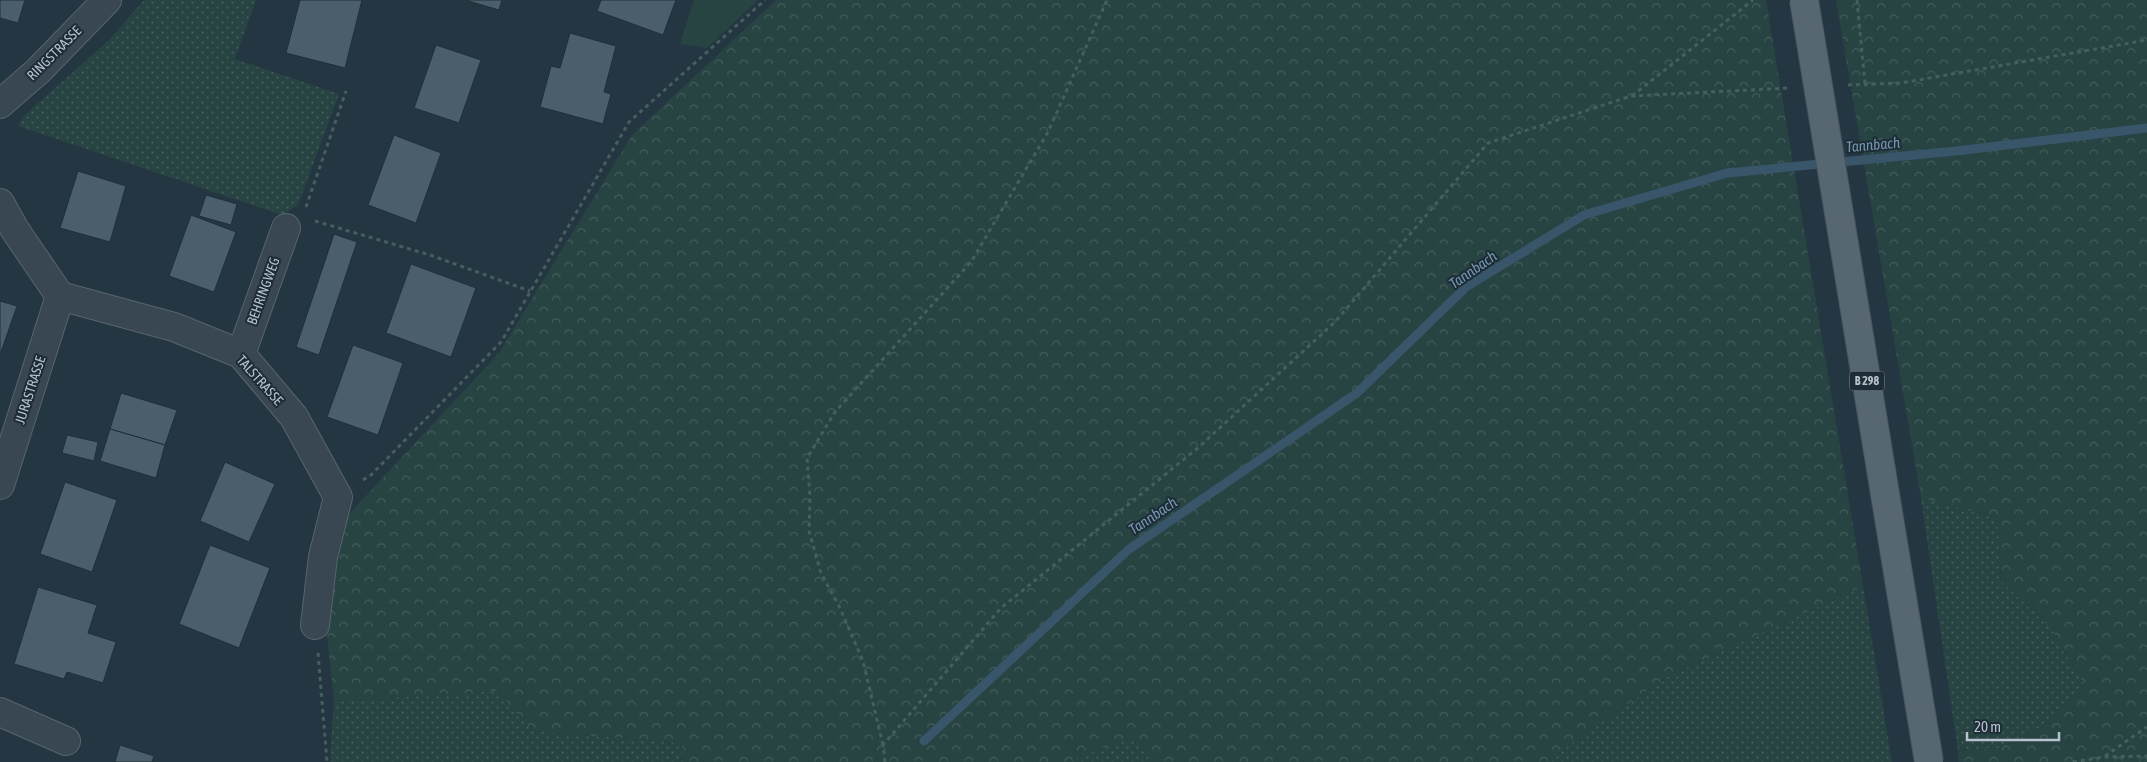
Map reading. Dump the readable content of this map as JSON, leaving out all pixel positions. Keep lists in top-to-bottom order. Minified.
{"streets":{"main road":["B 298"],"street":["RINGSTRASSE","BEHRINGWEG","TALSTRASSE","JURASTRASSE"]},"crossings":[["BEHRINGWEG","TALSTRASSE"],["TALSTRASSE","JURASTRASSE"]],"water":["Tannbach"],"scale_bar":"20 m"}
